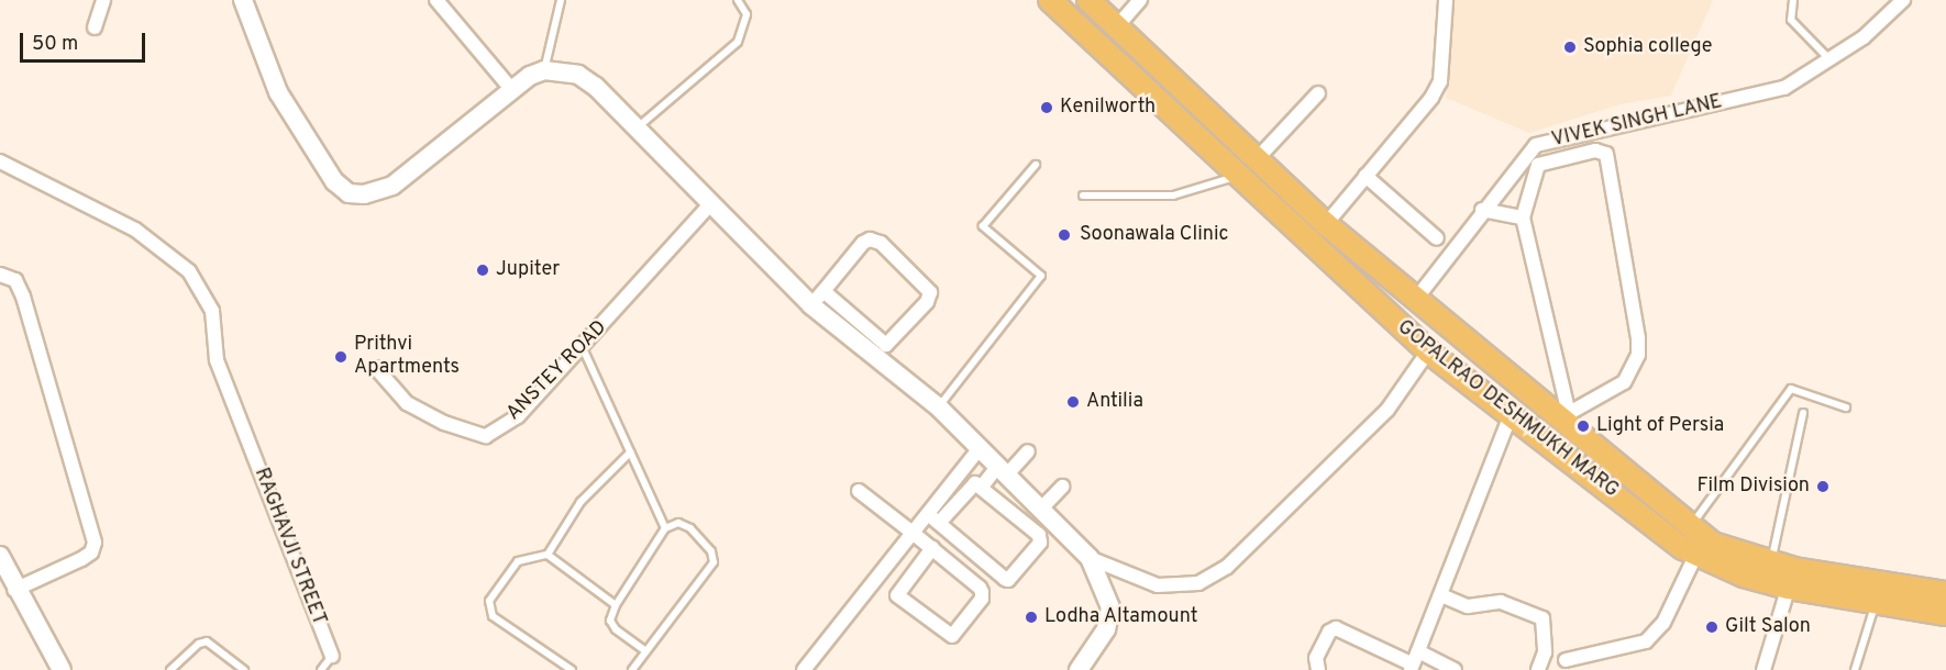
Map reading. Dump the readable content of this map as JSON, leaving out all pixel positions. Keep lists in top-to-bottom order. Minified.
{"streets":{"main road":["GOPALRAO DESHMUKH MARG"],"street":["VIVEK SINGH LANE","ANSTEY ROAD","RAGHAVJI STREET"]},"crossings":[["VIVEK SINGH LANE","GOPALRAO DESHMUKH MARG"]],"places":["Sophia college","Kenilworth","Soonawala Clinic","Jupiter","Prithvi Apartments","Antilia","Light of Persia","Film Division","Lodha Altamount","Gilt Salon"],"scale_bar":"50 m"}
